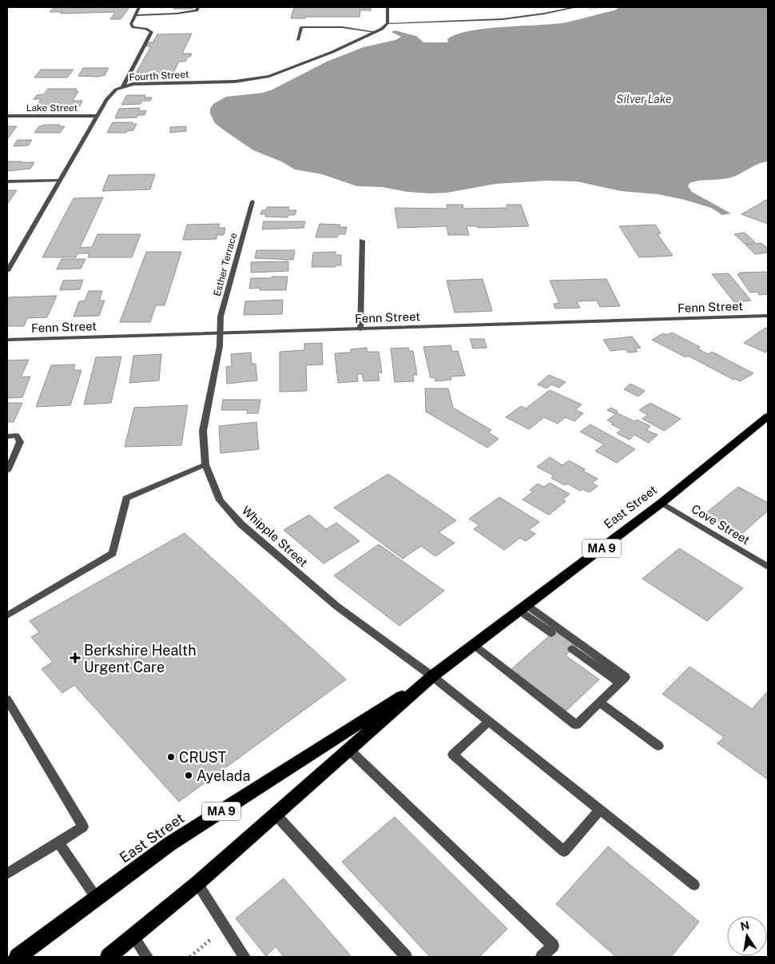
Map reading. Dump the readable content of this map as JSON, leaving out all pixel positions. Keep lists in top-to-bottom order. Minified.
{"streets":{"highway":["East Street","MA 9"],"street":["Fourth Street","Lake Street","Esther Terrace","Fenn Street","Cove Street","Whipple Street"]},"crossings":[["Fourth Street","Lake Street"],["Esther Terrace","Fenn Street"],["Esther Terrace","Whipple Street"],["Fenn Street","Whipple Street"],["East Street","Cove Street"],["East Street","Whipple Street"]],"water":["Silver Lake"],"places":{"health":["Berkshire Health Urgent Care"],"other":["CRUST","Ayelada"]},"north":"top"}
